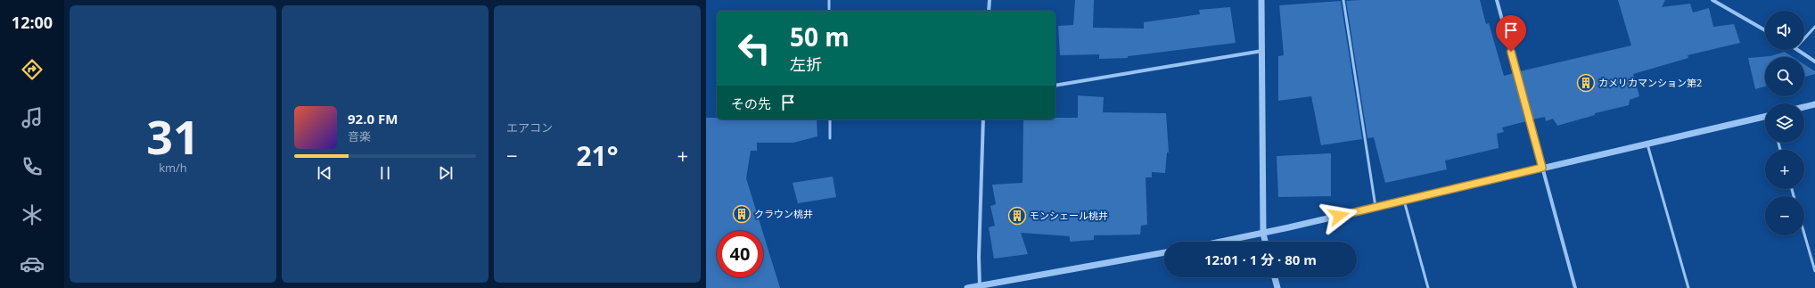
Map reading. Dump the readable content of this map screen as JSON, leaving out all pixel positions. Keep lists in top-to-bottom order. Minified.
{"places":{"building":["カメリカマンション第2","クラウン桃井","モンシェール桃井"]},"page":{"tabs":"12:00","tile":[["31","km/h"],"エアコン"],"map_buttons":["+","−"],"turn":["50 m","左折"],"then":"その先","song":["92.0 FM","音楽"],"heat":["−","21°","+"],"limit":"40","trip":"12:01 · 1 分 · 80 m"}}
